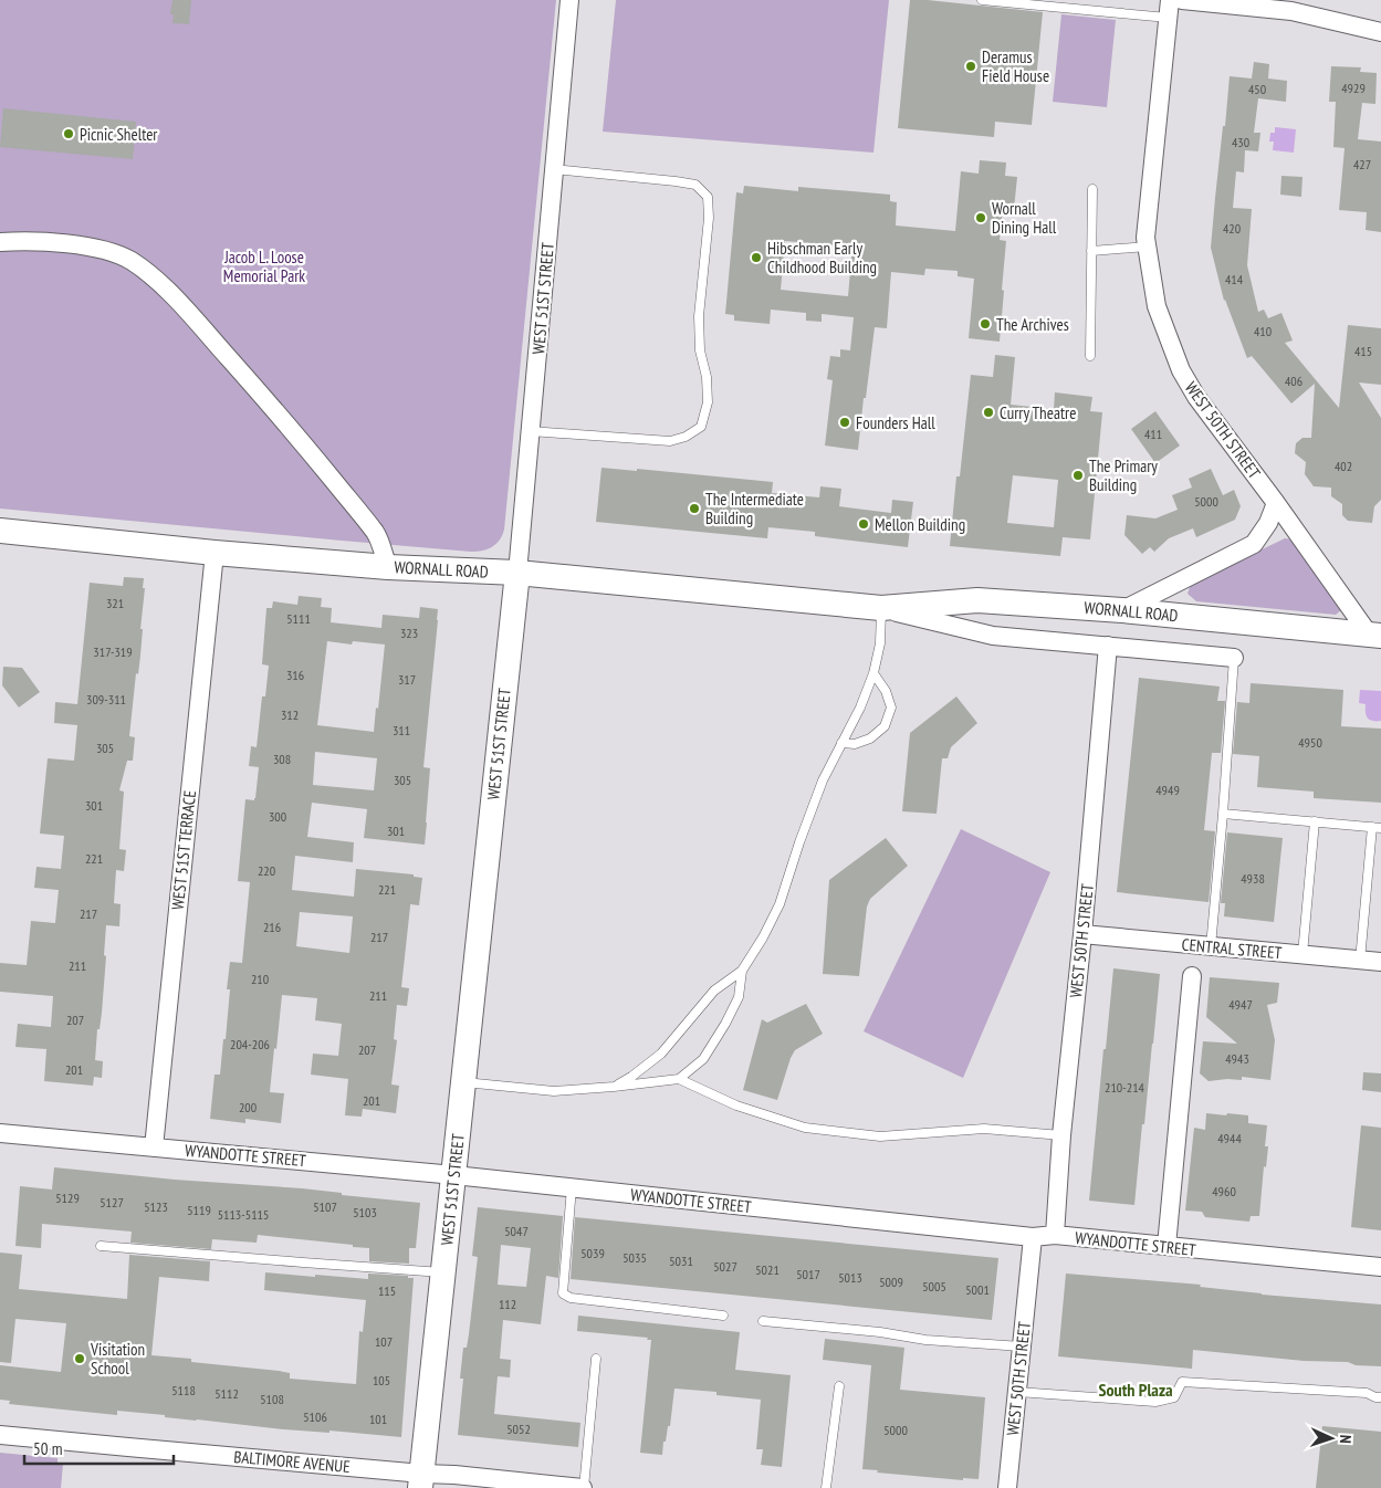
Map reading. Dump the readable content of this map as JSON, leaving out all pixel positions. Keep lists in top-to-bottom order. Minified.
{"streets":{"main road":["WEST 51ST STREET","WORNALL ROAD"],"street":["WEST 50TH STREET","WEST 51ST TERRACE","CENTRAL STREET","WYANDOTTE STREET","BALTIMORE AVENUE"]},"crossings":[["WEST 51ST STREET","WORNALL ROAD"],["WEST 51ST STREET","WYANDOTTE STREET"],["WEST 51ST STREET","BALTIMORE AVENUE"],["WEST 50TH STREET","WORNALL ROAD"],["WEST 50TH STREET","CENTRAL STREET"],["WEST 50TH STREET","WYANDOTTE STREET"],["WORNALL ROAD","WEST 51ST TERRACE"],["WEST 51ST TERRACE","WYANDOTTE STREET"]],"districts":["South Plaza"],"parks":["Jacob L. Loose Memorial Park"],"places":["Deramus Field House","Picnic Shelter","Wornall Dining Hall","Hibschman Early Childhood Building","The Archives","Curry Theatre","Founders Hall","The Primary Building","The Intermediate Building","Mellon Building","Visitation School"],"house_numbers":["4929","450","430","427","420","414","410","415","406","411","402","5000","321","5111","323","317-319","316","317","309-311","312","311","4950","305","308","305","4949","301","300","301","221","220","4938","221","217","216","217","211","210","211","4947","207","204-206","207","4943","201","210-214","201","200","4944","4960","5129","5127","5123","5107","5119","5103","5113-5115","5047","5039","5035","5031","5027","5021","5017","5013","5009","5005","5001","115","112","107","105","5118","5112","5108","5106","101","5052","5000"],"scale_bar":"50 m","north":"right"}
